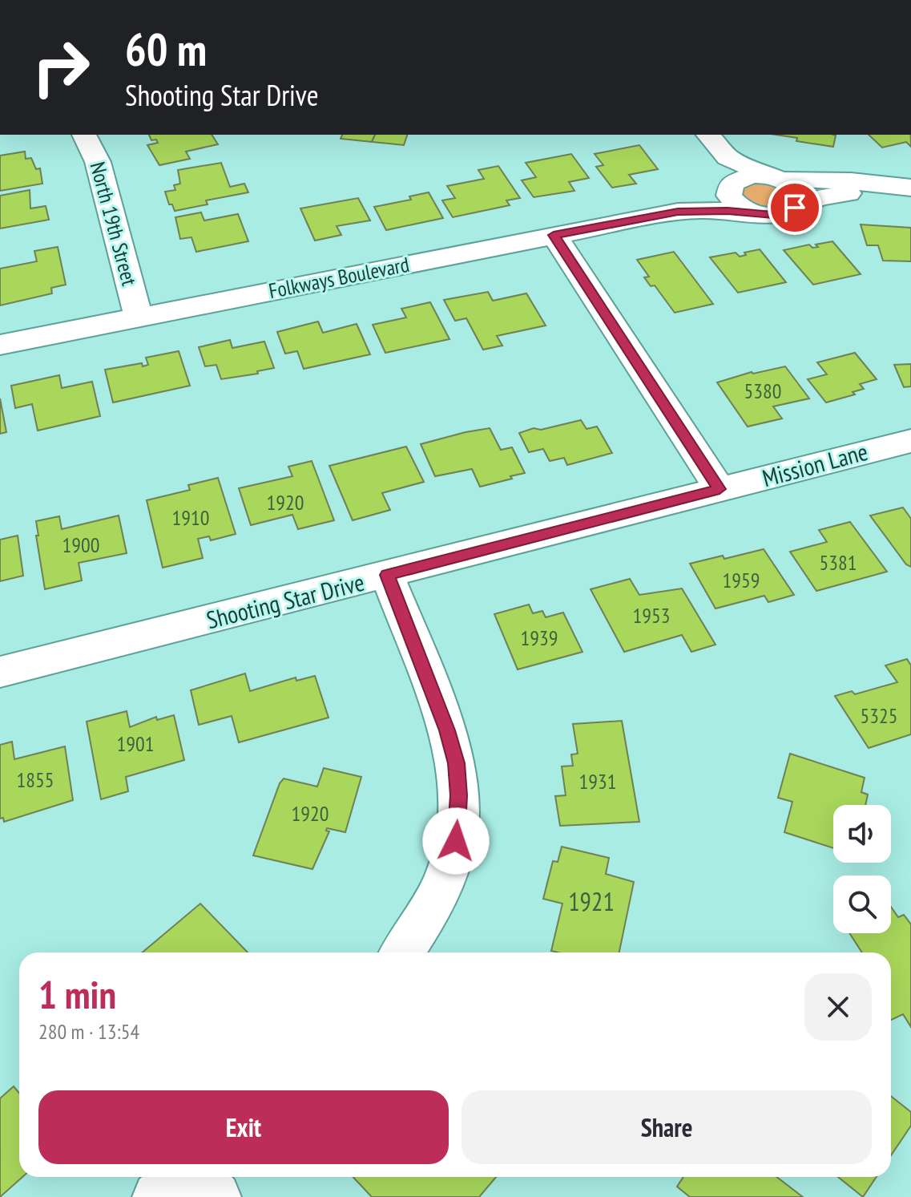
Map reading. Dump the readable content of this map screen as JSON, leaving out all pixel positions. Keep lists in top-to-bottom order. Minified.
{"streets":{"street":["North 19th Street","Folkways Boulevard","Mission Lane","Shooting Star Drive"]},"crossings":[["North 19th Street","Folkways Boulevard"],["Mission Lane","Shooting Star Drive"]],"house_numbers":["5380","1920","1910","1900","5381","1959","1953","1939","5325","1901","1855","1931","1920","1921"],"page":{"turn":["60 m","Shooting Star Drive"],"heading":["1 min","280 m · 13:54"],"buttons":["Exit","Share"]}}
